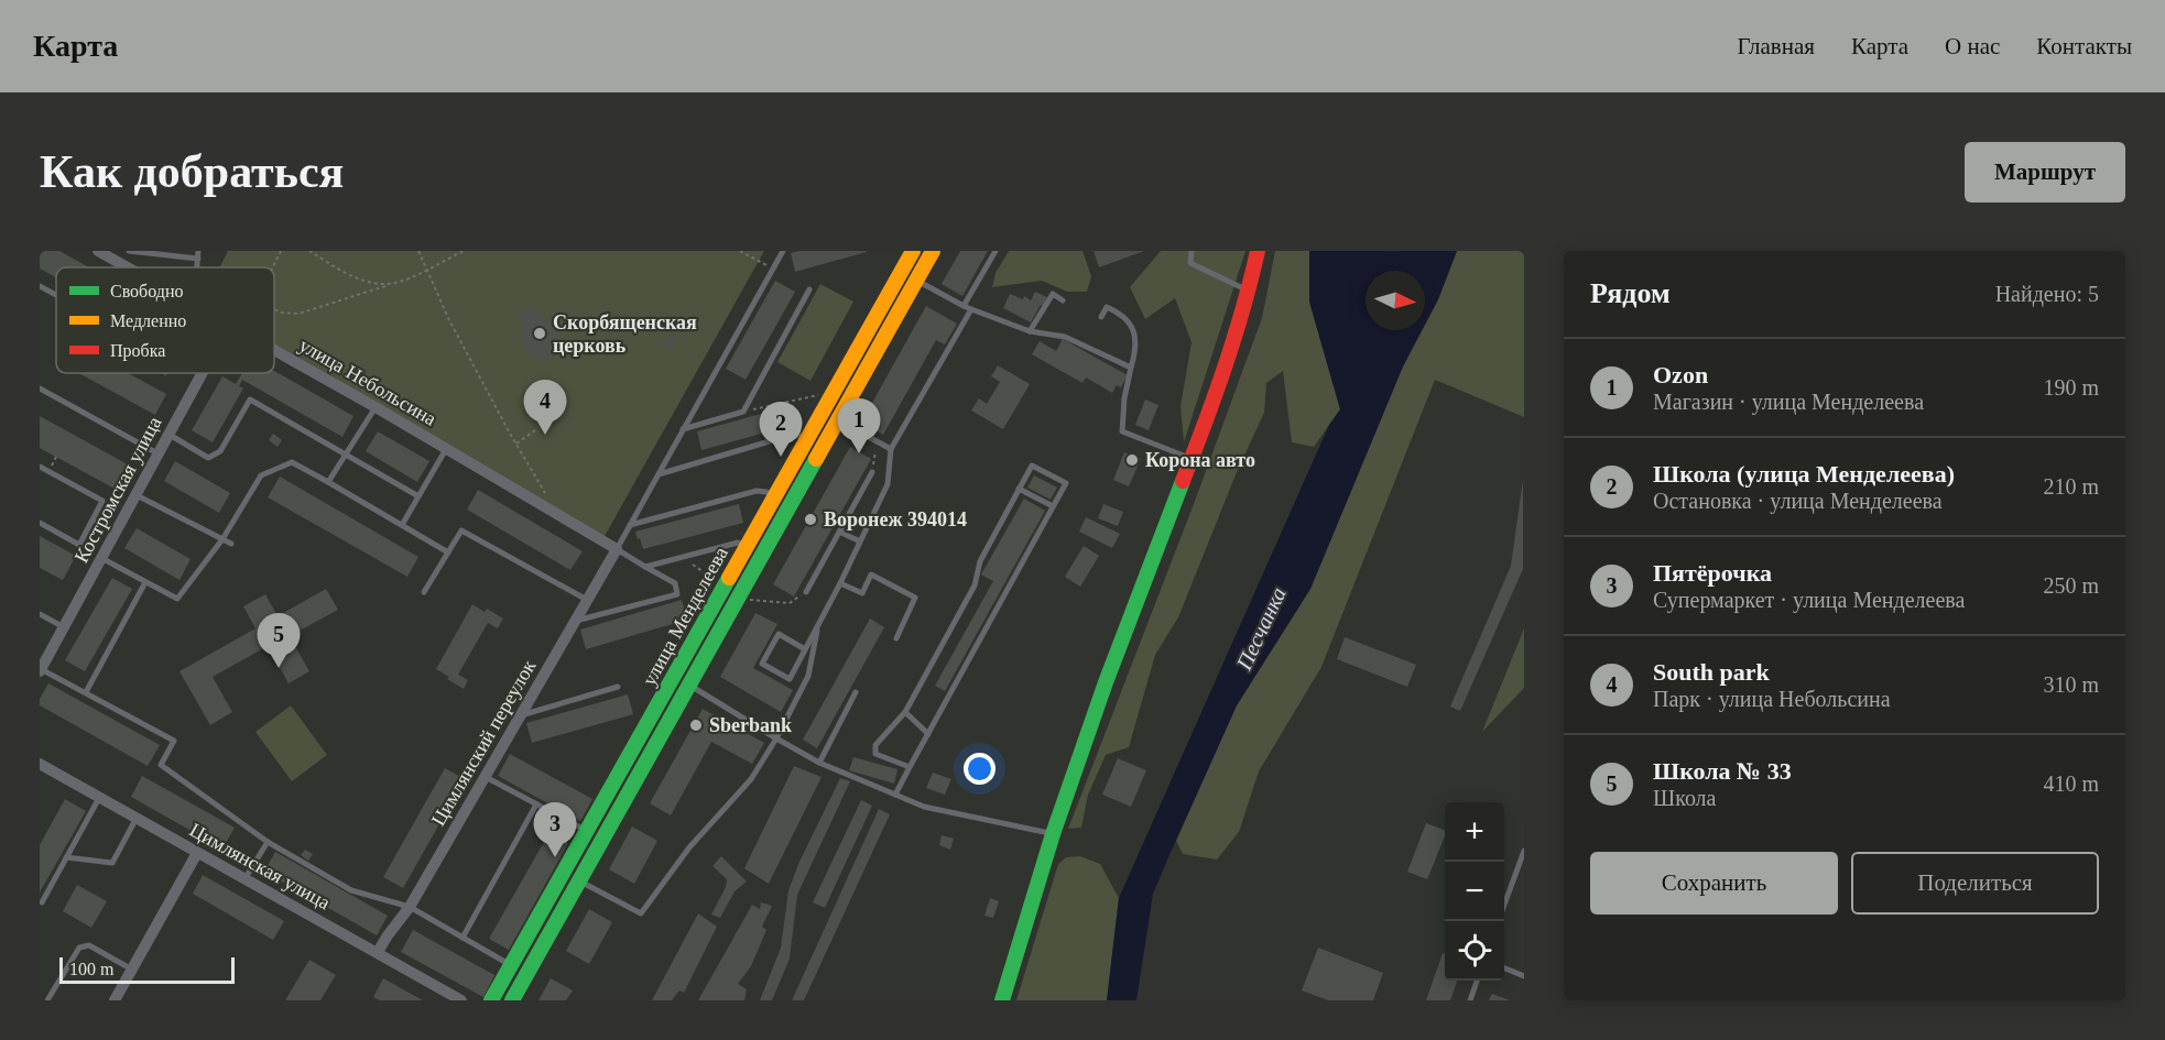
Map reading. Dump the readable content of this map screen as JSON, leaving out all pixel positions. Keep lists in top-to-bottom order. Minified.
{"streets":{"main road":["улица Менделеева"],"street":["улица Небольсина","Костромская улица","Цимлянский переулок","Цимлянская улица"]},"crossings":[["улица Небольсина","Цимлянский переулок"],["Цимлянский переулок","Цимлянская улица"]],"water":["Песчанка"],"places":["Скорбященская церковь","Корона авто","Воронеж 394014","Sberbank"],"legend":["Свободно","Медленно","Пробка"],"scale_bar":"100 m","north":"right","page":{"header":"Карта","nav":["Главная","Карта","О нас","Контакты"],"buttons":["Маршрут",["Сохранить","Поделиться"]],"title":"Как добраться","heading":["Рядом","Найдено: 5"],"list":[{"mark":"1","name":"Ozon","note":"Магазин · улица Менделеева","value":"190 m"},{"mark":"2","name":"Школа (улица Менделеева)","note":"Остановка · улица Менделеева","value":"210 m"},{"mark":"3","name":"Пятёрочка","note":"Супермаркет · улица Менделеева","value":"250 m"},{"mark":"4","name":"South park","note":"Парк · улица Небольсина","value":"310 m"},{"mark":"5","name":"Школа № 33","note":"Школа","value":"410 m"}],"pins":["4","1","2","5","3"],"map_buttons":["+","−"],"scale":"100 m"}}
